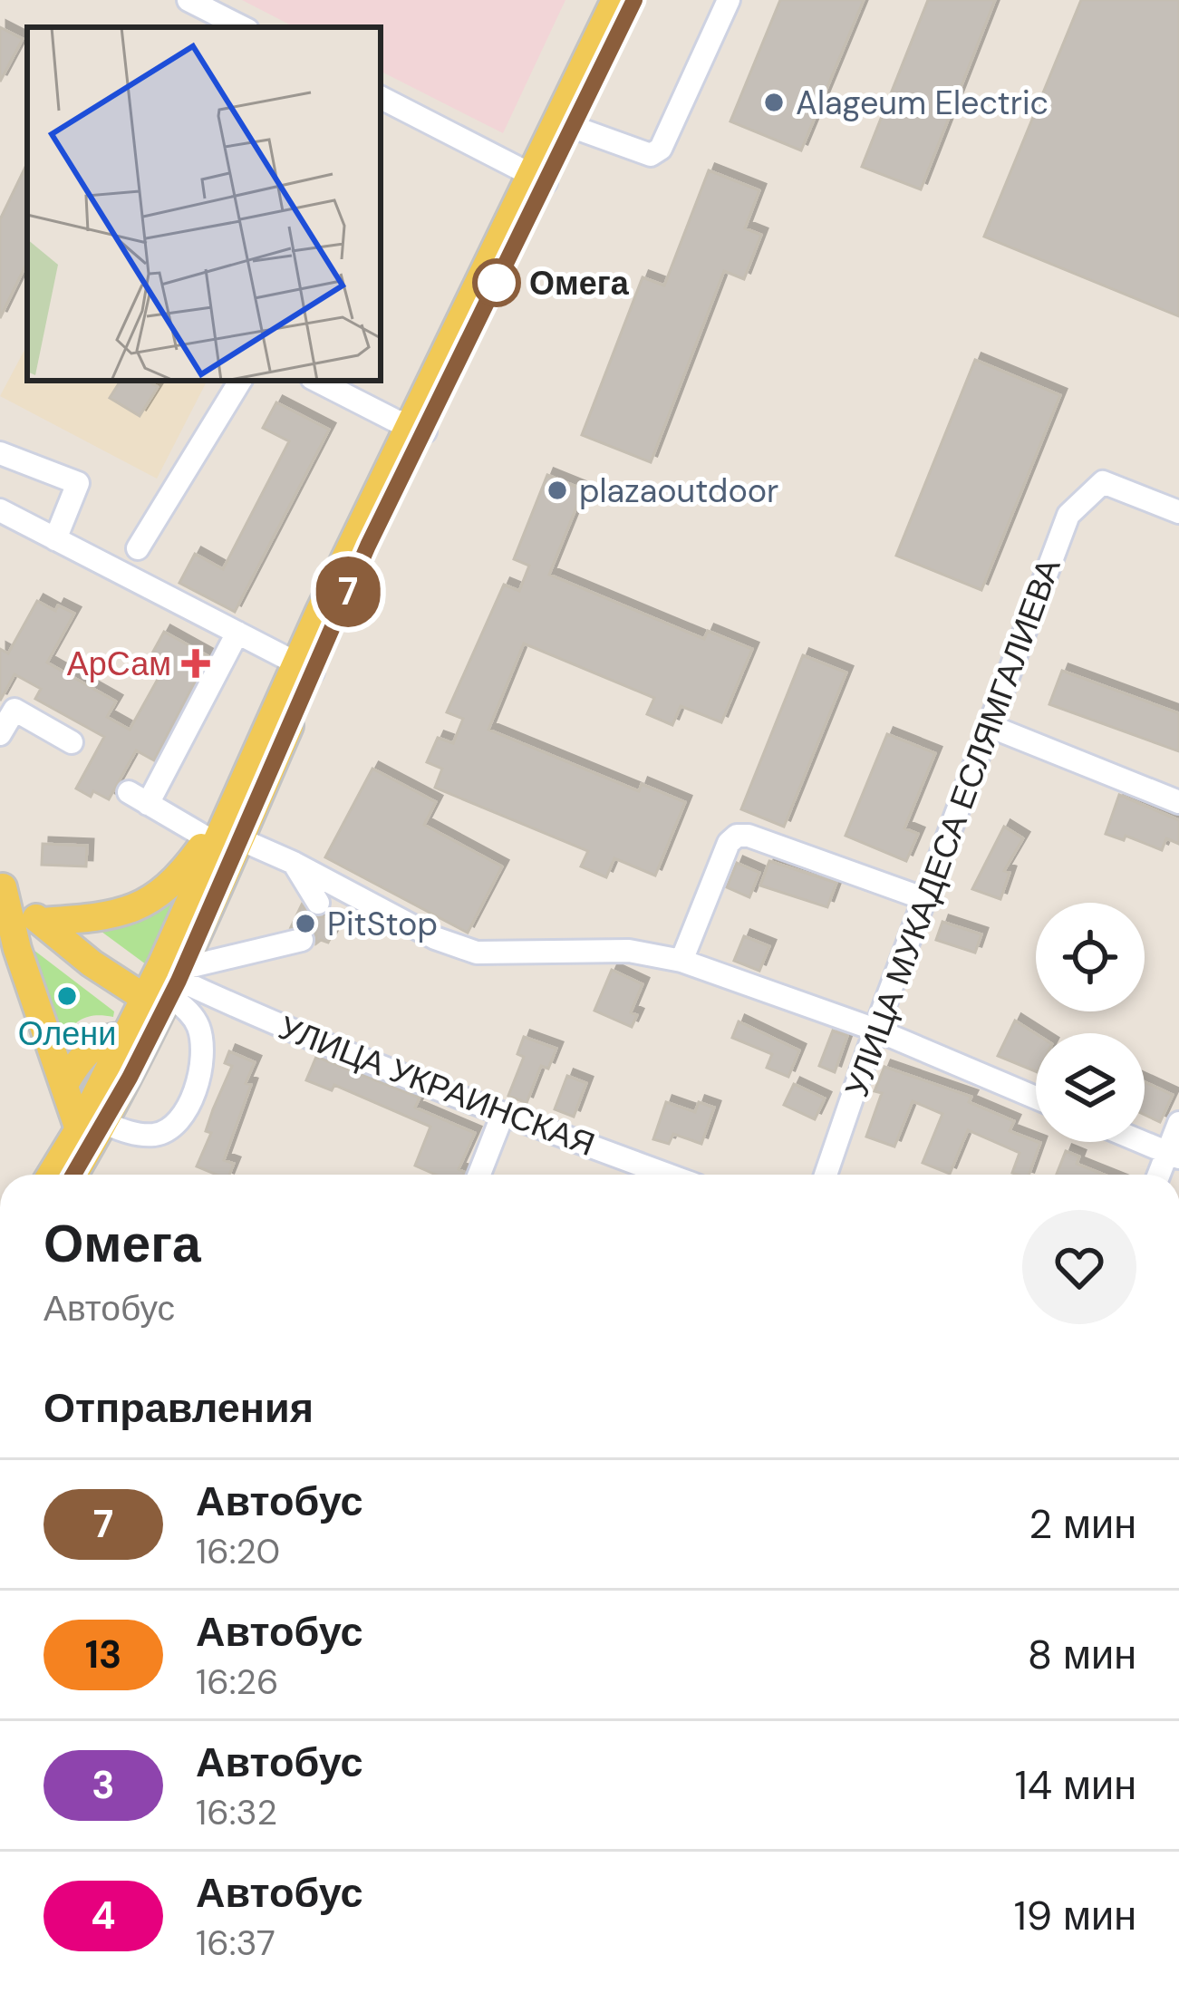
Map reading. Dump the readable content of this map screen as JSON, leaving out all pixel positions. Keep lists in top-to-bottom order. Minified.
{"streets":{"street":["УЛИЦА МУКАДЕСА ЕСЛЯМГАЛИЕВА","УЛИЦА УКРАИНСКАЯ"]},"places":{"other":["Alageum Electric","Омега","plazaoutdoor","PitStop","Олени"],"health":["АрСам"]},"lines":["bus line 7"],"page":{"on_map":"7","heading":[["Омега","Автобус"],"Отправления"],"list":[{"mark":"7","name":"Автобус","note":"16:20","value":"2 мин"},{"mark":"13","name":"Автобус","note":"16:26","value":"8 мин"},{"mark":"3","name":"Автобус","note":"16:32","value":"14 мин"},{"mark":"4","name":"Автобус","note":"16:37","value":"19 мин"}]}}
